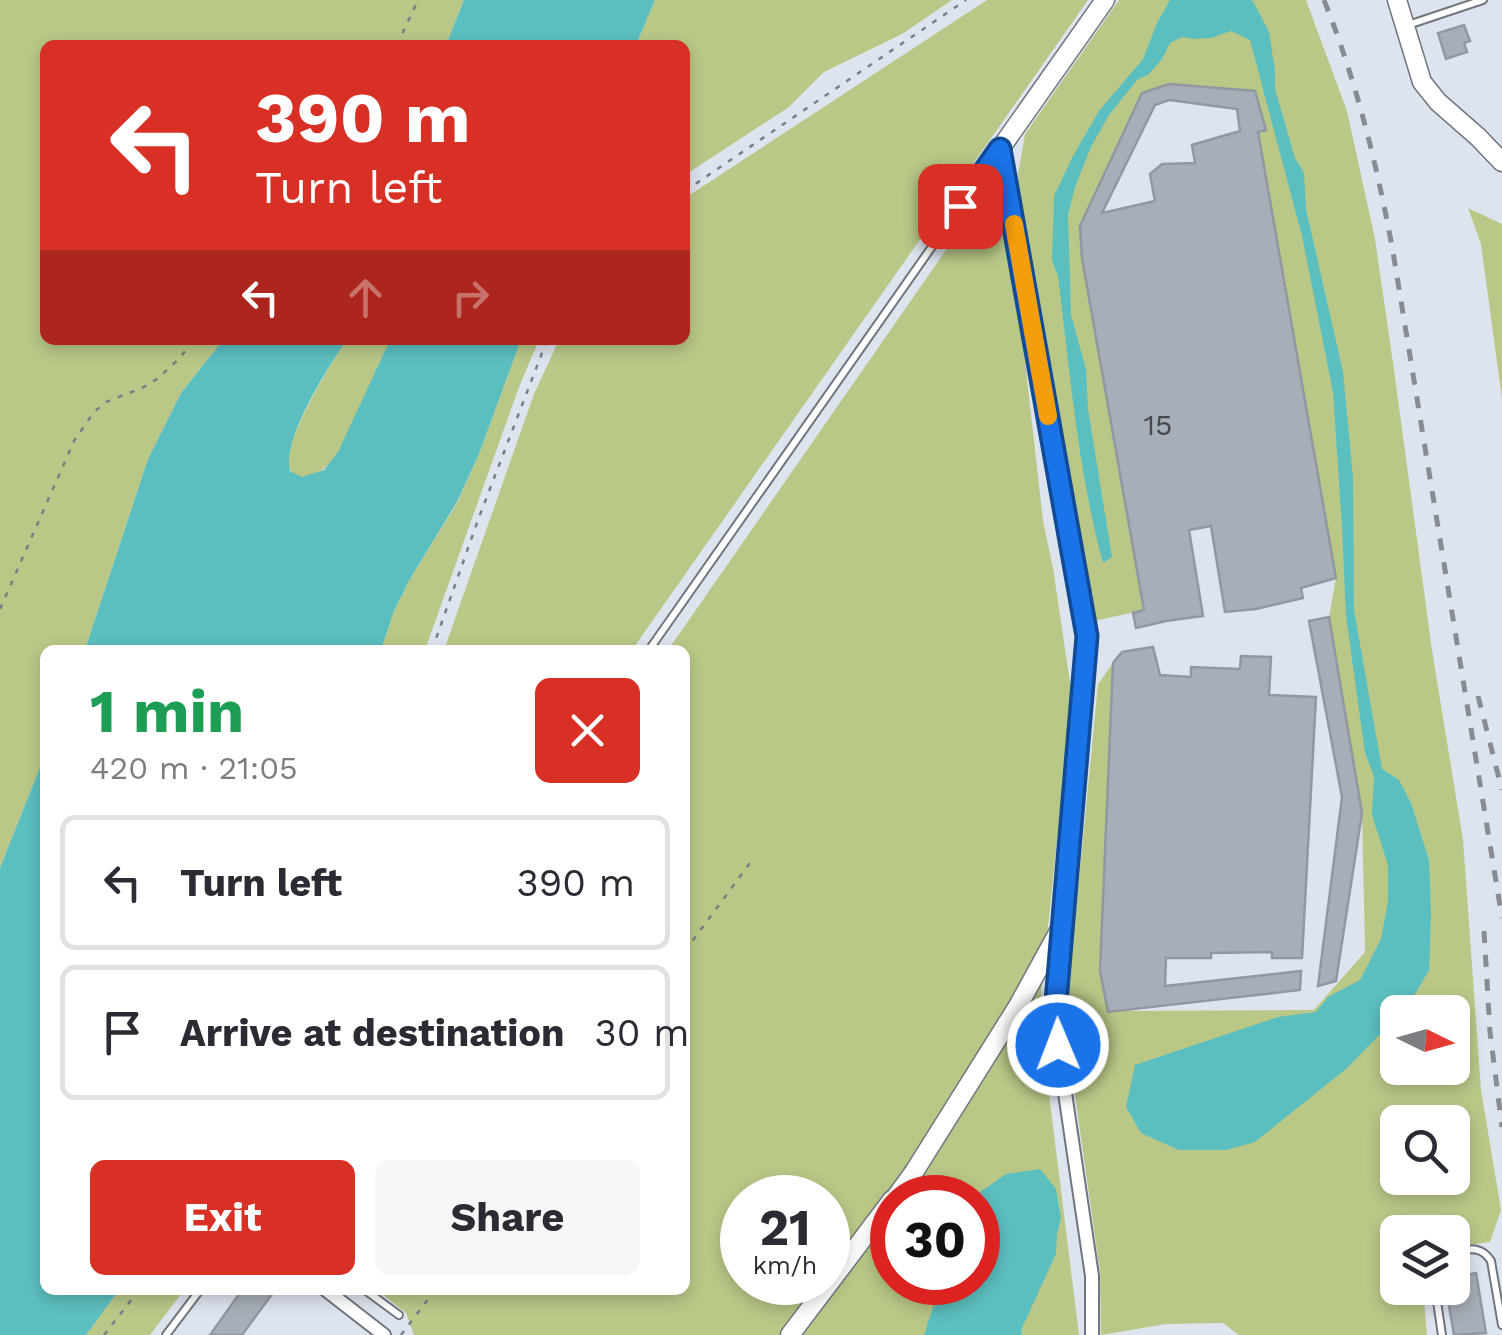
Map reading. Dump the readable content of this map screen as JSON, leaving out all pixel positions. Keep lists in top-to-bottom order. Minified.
{"house_numbers":["15"],"north":"right","page":{"turn":["390 m","Turn left"],"heading":["1 min","420 m · 21:05"],"list":[{"name":"Turn left","value":"390 m"},{"name":"Arrive at destination","value":"30 m"}],"buttons":["Exit","Share"],"speed":"21 km/h","limit":"30"}}
